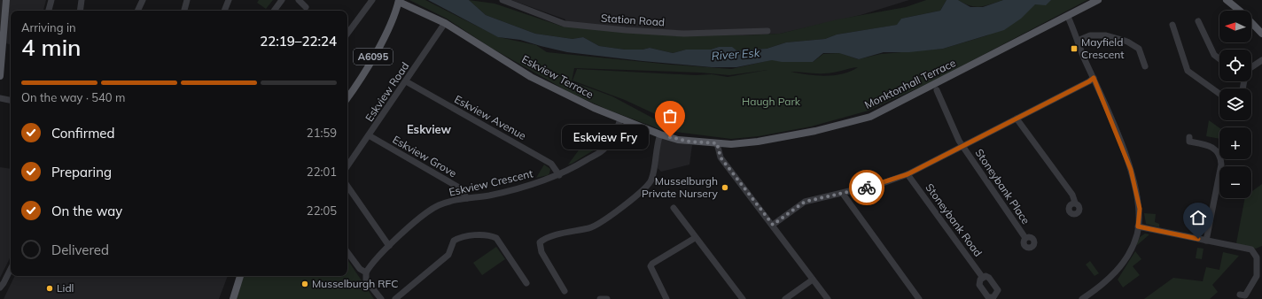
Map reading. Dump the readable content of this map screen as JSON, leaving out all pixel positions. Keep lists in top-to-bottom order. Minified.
{"streets":{"main road":["A6095","Eskview Terrace","Monktonhall Terrace"],"street":["Station Road","Eskview Road","Eskview Avenue","Eskview Grove","Eskview Crescent","Stoneybank Place","Stoneybank Road"]},"crossings":[["A6095","Eskview Terrace"],["Eskview Terrace","Monktonhall Terrace"],["Eskview Terrace","Eskview Road"],["Eskview Terrace","Eskview Crescent"],["Eskview Road","Eskview Avenue"],["Eskview Road","Eskview Grove"],["Eskview Avenue","Eskview Crescent"],["Eskview Grove","Eskview Crescent"]],"districts":["Eskview"],"water":["River Esk"],"parks":["Haugh Park"],"places":{"transit":["Mayfield Crescent"],"other":["Eskview Fry","Musselburgh Private Nursery","Musselburgh RFC","Lidl"]},"north":"left","page":{"map_buttons":["+","−"],"heading":["4 min","Arriving in","22:19–22:24"],"bar":"On the way · 540 m","list":[["Confirmed","21:59"],["Preparing","22:01"],["On the way","22:05"],"Delivered"],"bubble":"Eskview Fry"}}
